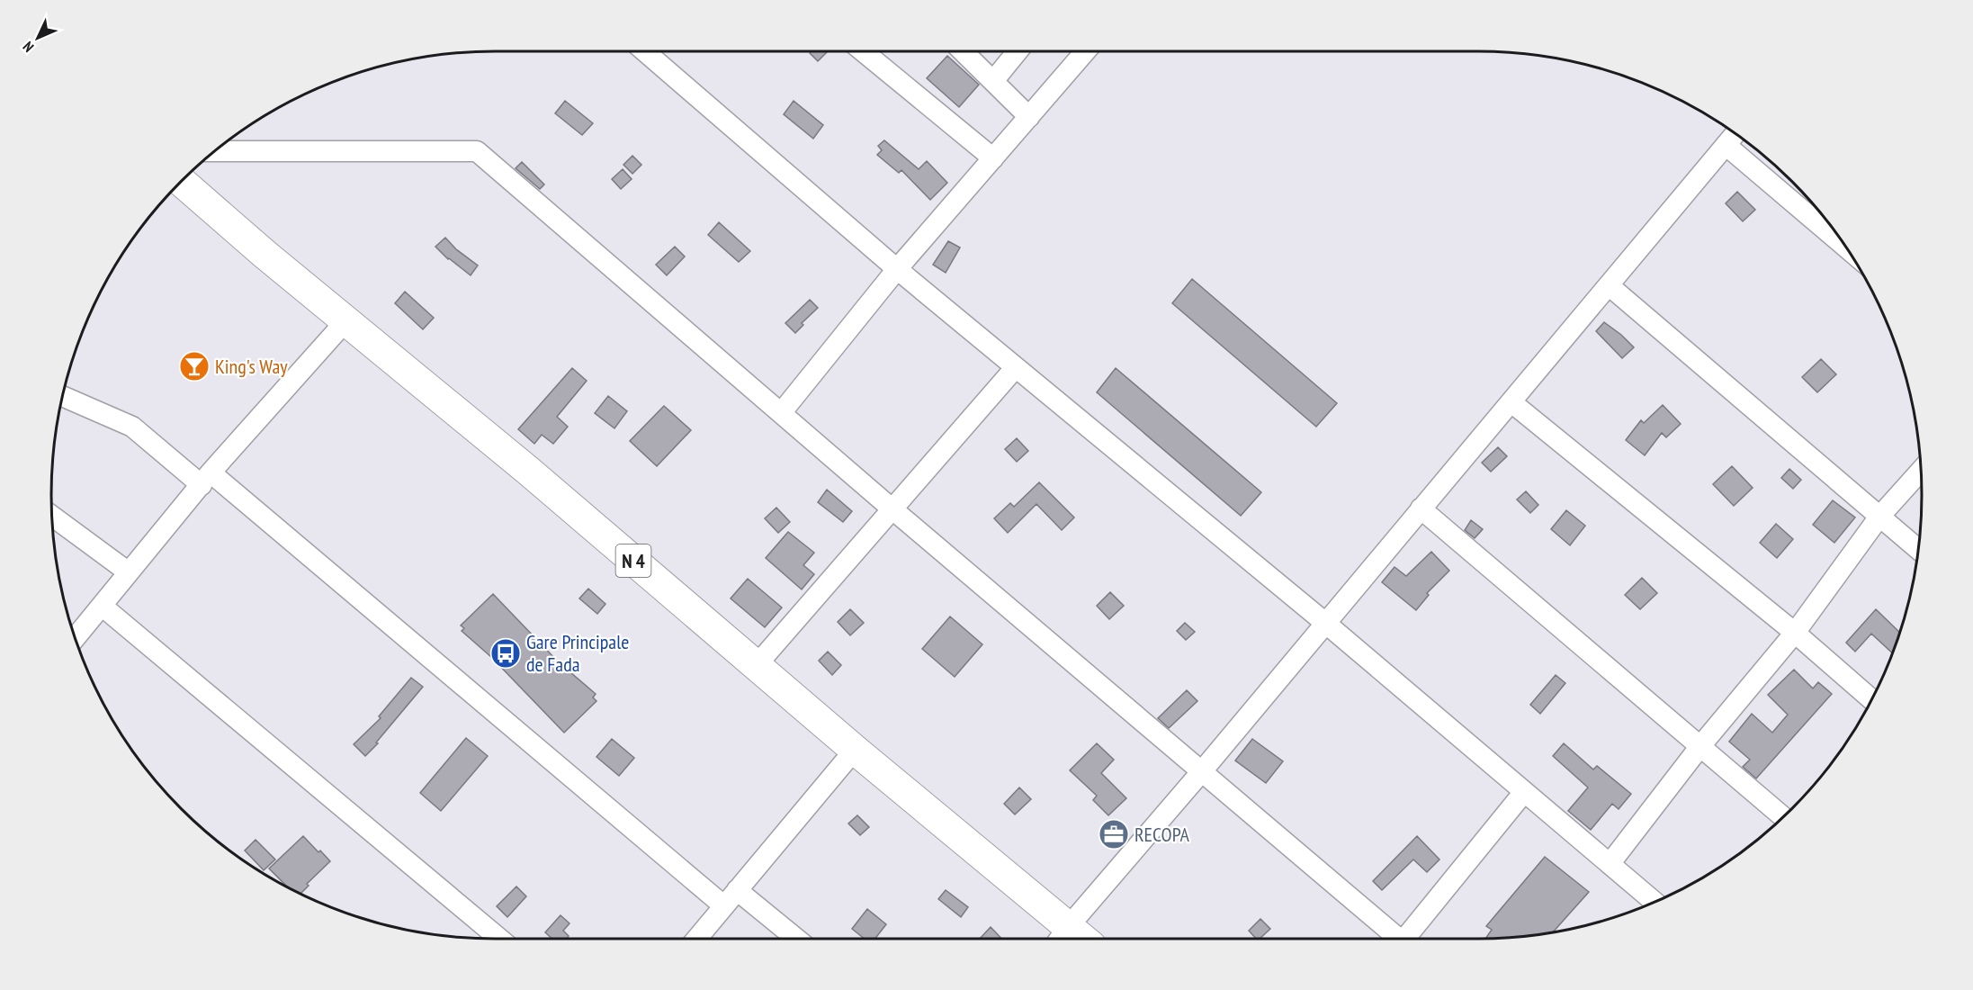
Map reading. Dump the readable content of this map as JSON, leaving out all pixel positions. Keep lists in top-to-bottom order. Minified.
{"streets":{"highway":["N 4"]},"places":{"bar":["King's Way"],"bus stop":["Gare Principale de Fada"],"office":["RECOPA"]},"north":"bottom left"}
